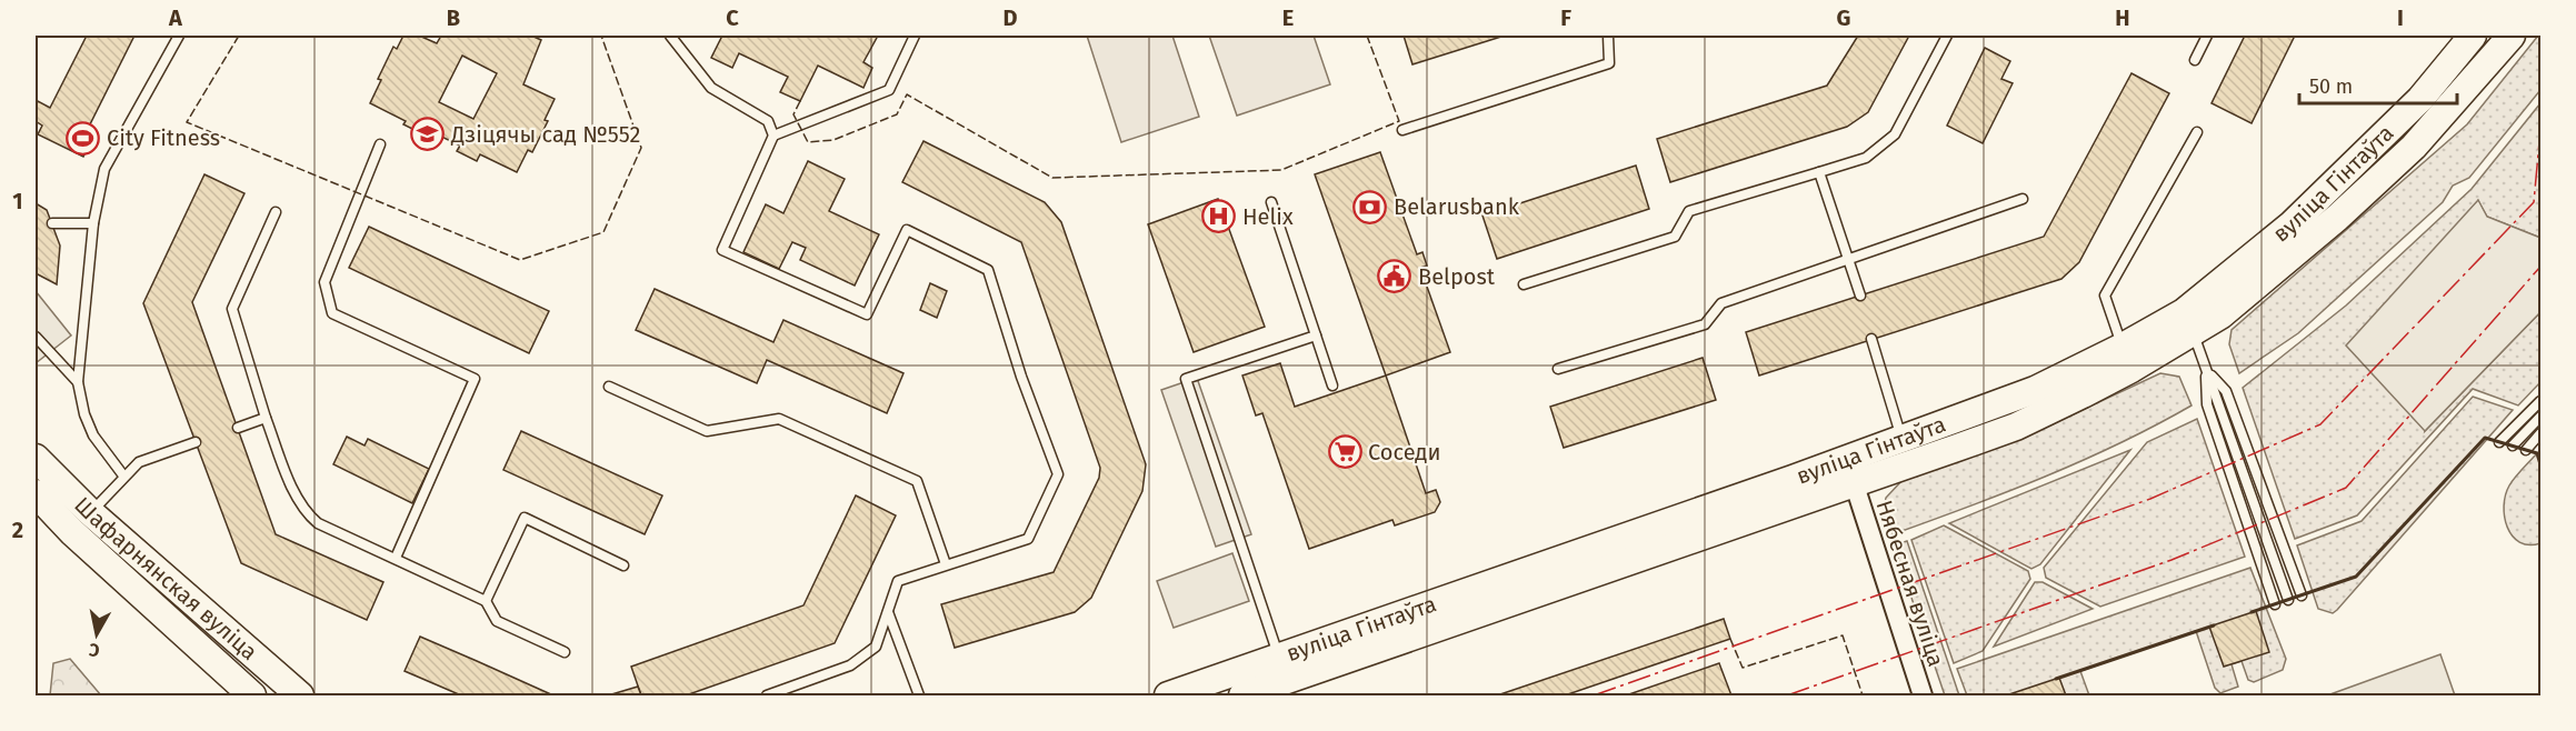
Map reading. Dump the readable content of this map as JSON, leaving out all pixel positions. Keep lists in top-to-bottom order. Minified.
{"streets":{"main road":["вуліца Гінтаўта","Шафарнянская вуліца"],"street":["Нябесная вуліца"]},"crossings":[["вуліца Гінтаўта","Нябесная вуліца"]],"places":{"school or university":["Дзіцячы сад №552"],"sports":["City Fitness"],"bank":["Belarusbank"],"hospital":["Helix"],"public building":["Belpost"],"supermarket":["Соседи"]},"scale_bar":"50 m","north":"bottom","grid":{"columns":["A","B","C","D","E","F","G","H","I"],"rows":["1","2"]}}
